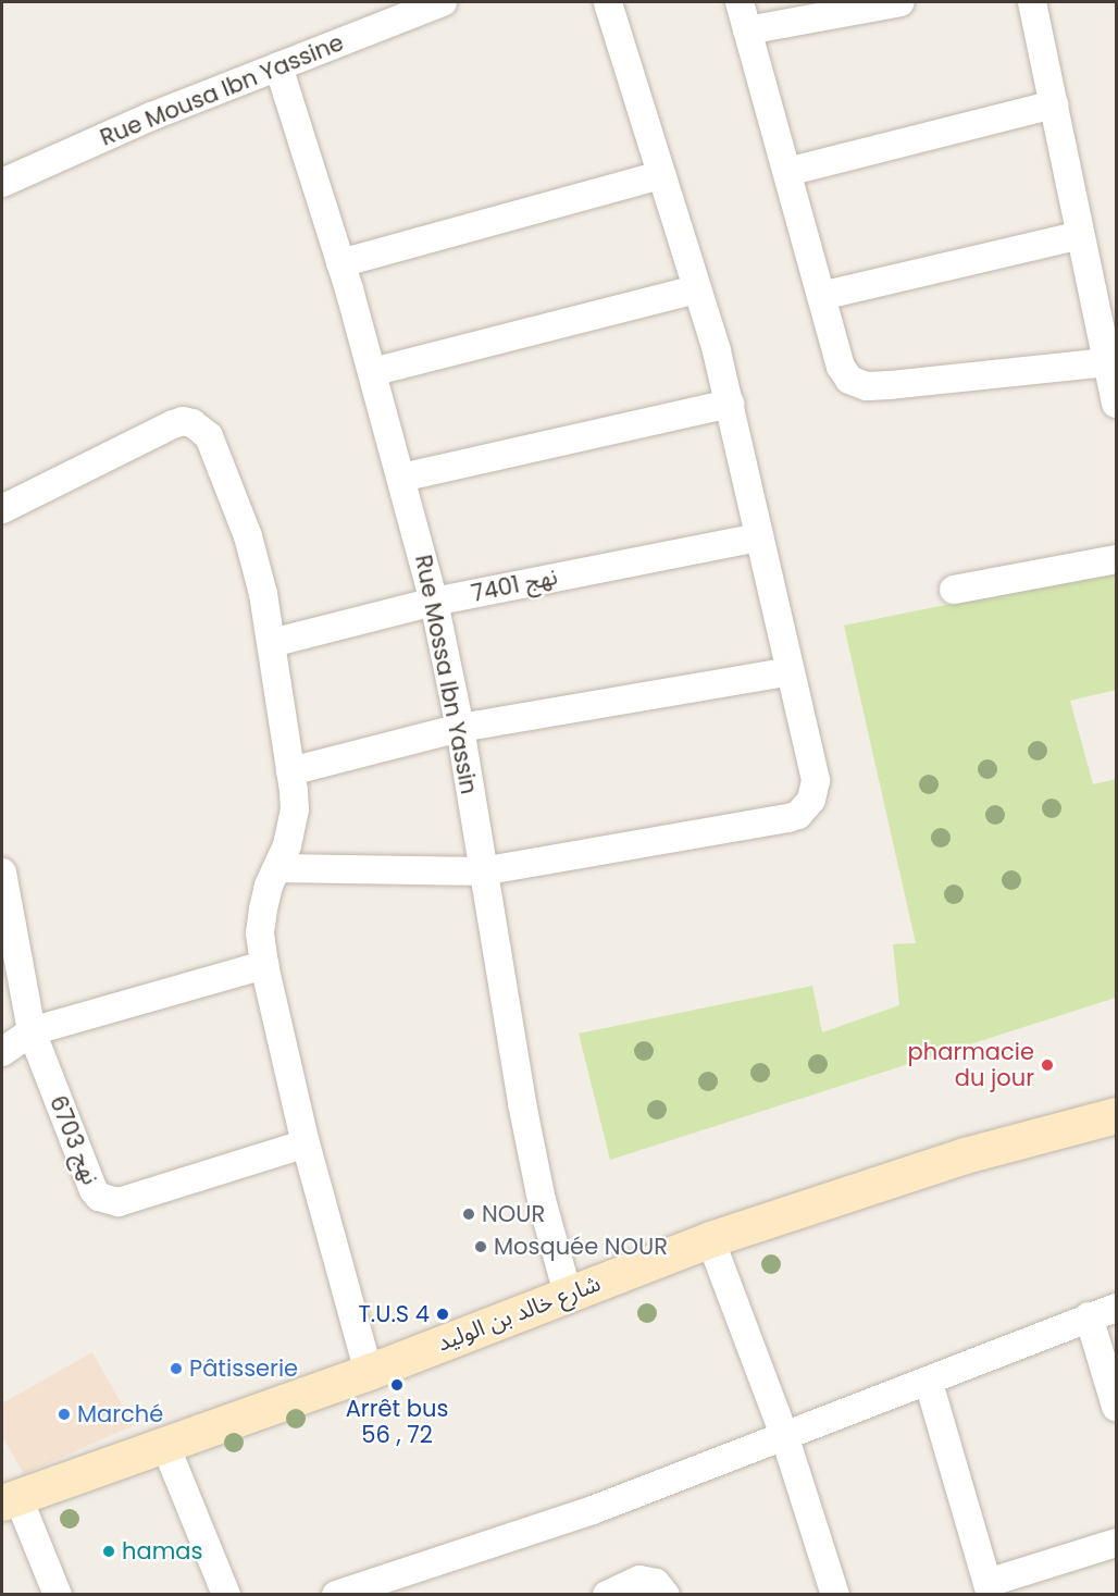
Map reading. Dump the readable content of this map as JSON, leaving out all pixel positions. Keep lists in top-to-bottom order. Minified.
{"streets":{"street":["Rue Mousa Ibn Yassine","نهج 7401","Rue Mossa Ibn Yassin","نهج 6703","شارع خالد بن الوليد"]},"crossings":[["Rue Mousa Ibn Yassine","Rue Mossa Ibn Yassin"],["نهج 7401","Rue Mossa Ibn Yassin"],["Rue Mossa Ibn Yassin","شارع خالد بن الوليد"]],"places":["pharmacie du jour","NOUR","Mosquée NOUR","T.U.S 4","Pâtisserie","Arrêt bus 56 , 72","Marché","hamas"]}
